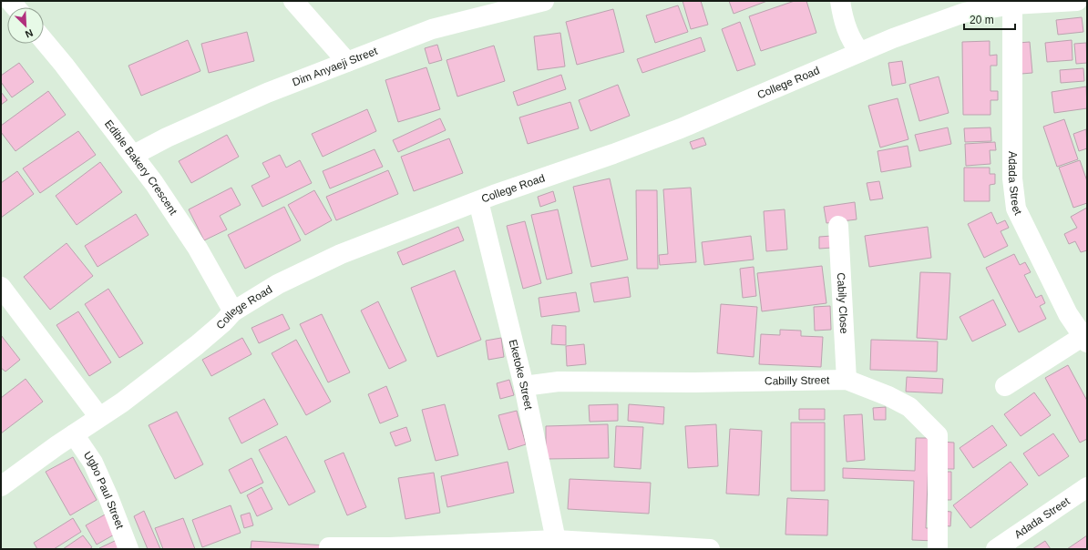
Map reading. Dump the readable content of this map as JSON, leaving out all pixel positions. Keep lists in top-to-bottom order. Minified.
{"streets":{"street":["Dim Anyaeji Street","College Road","Edible Bakery Crescent","Adada Street","Cabily Close","Eketoke Street","Cabilly Street","Ugbo Paul Street"]},"crossings":[["Dim Anyaeji Street","Edible Bakery Crescent"],["College Road","Edible Bakery Crescent"],["College Road","Adada Street"],["College Road","Eketoke Street"],["College Road","Ugbo Paul Street"],["Cabily Close","Cabilly Street"],["Eketoke Street","Cabilly Street"]],"scale_bar":"20 m","north":"bottom right"}
